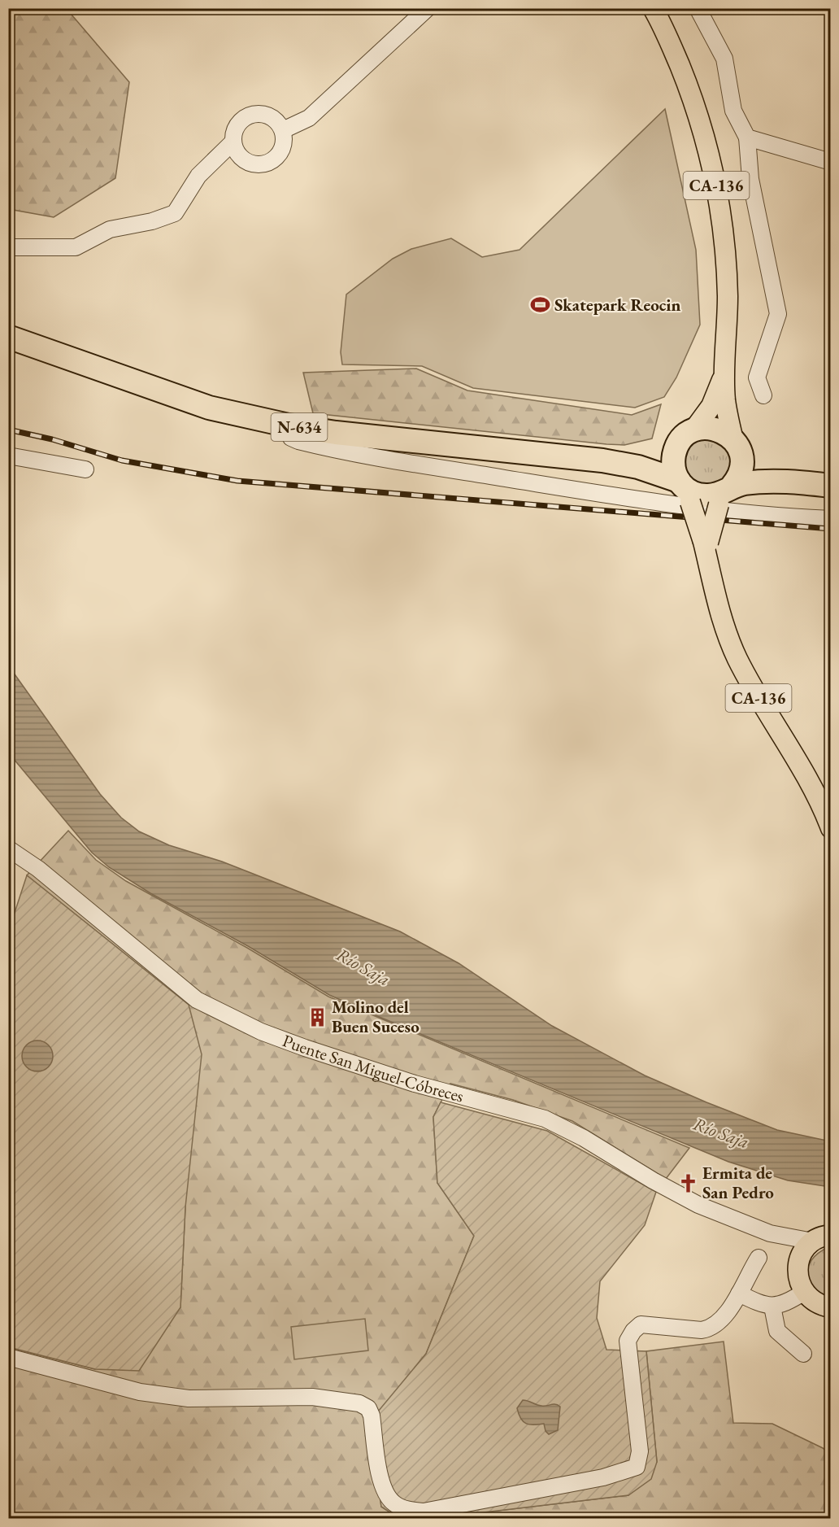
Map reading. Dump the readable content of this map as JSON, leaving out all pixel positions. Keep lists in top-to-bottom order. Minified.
{"streets":{"highway":["N-634"],"main road":["CA-136","Puente San Miguel-Cóbreces"]},"crossings":[["CA-136","N-634"]],"water":["Río Saja"],"places":{"sports":["Skatepark Reocin"],"building":["Molino del Buen Suceso"],"church":["Ermita de San Pedro"]}}
